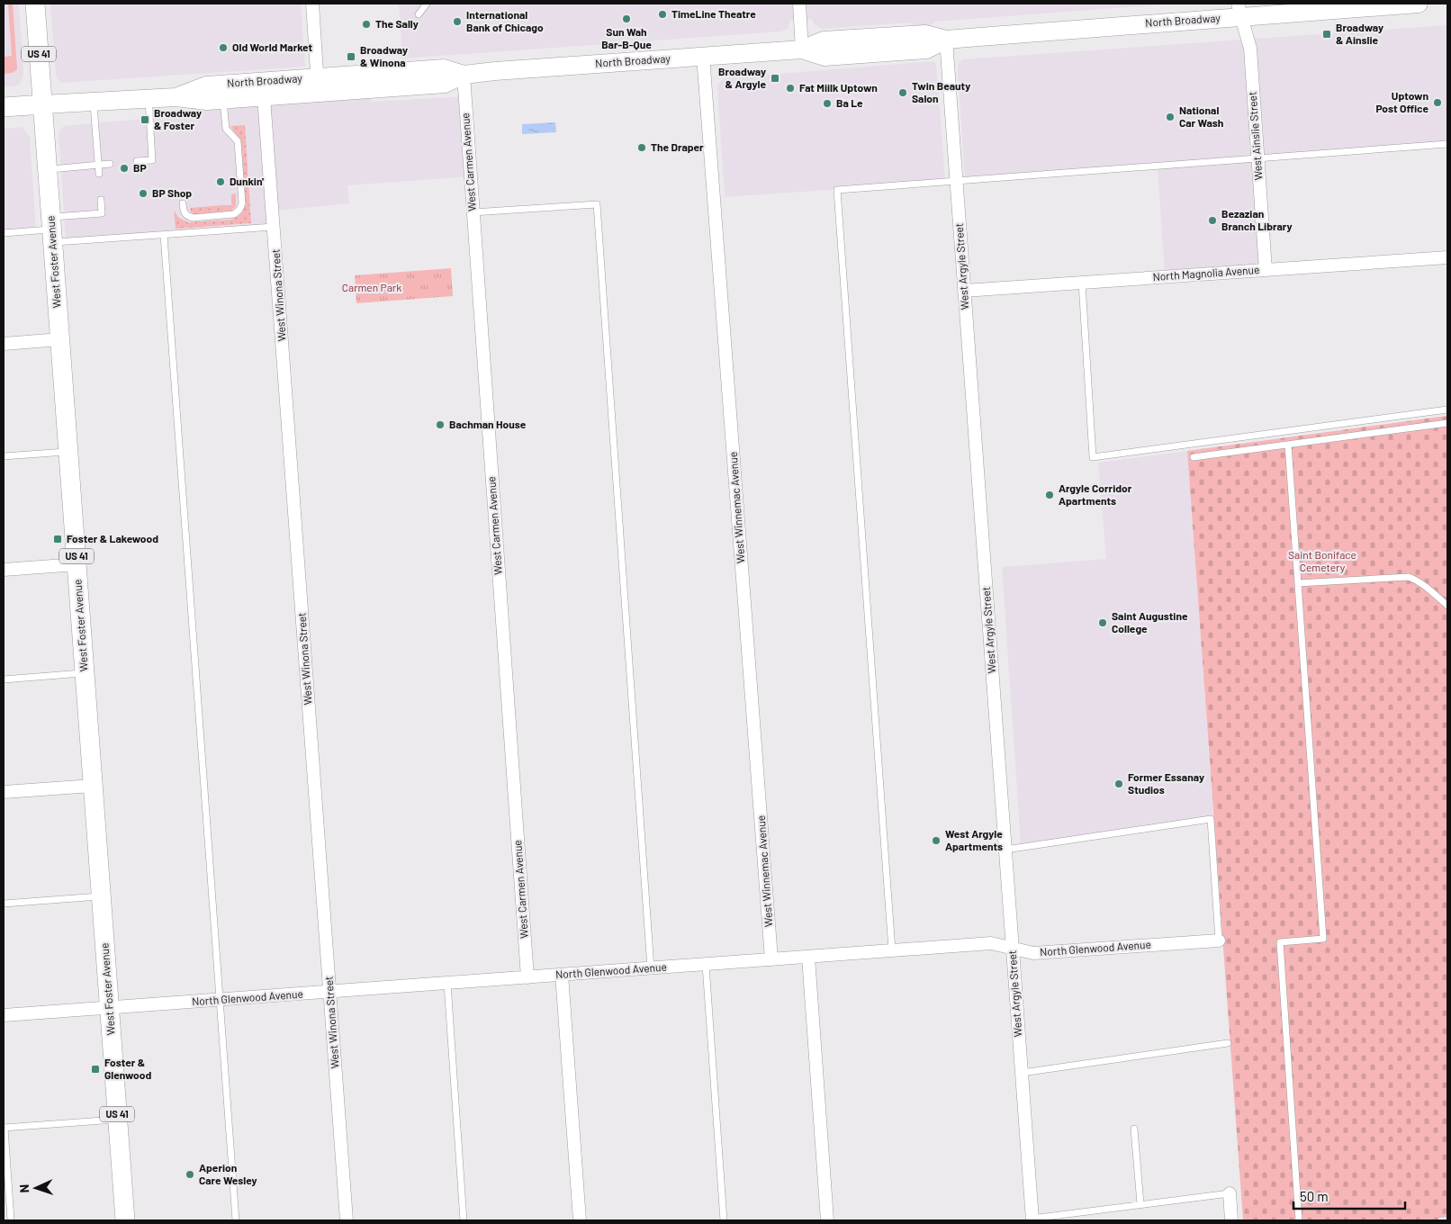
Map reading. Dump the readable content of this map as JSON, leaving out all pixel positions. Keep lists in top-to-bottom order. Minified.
{"streets":{"main road":["North Broadway","US 41","West Foster Avenue"],"street":["West Ainslie Street","West Carmen Avenue","West Argyle Street","North Magnolia Avenue","West Winona Street","West Winnemac Avenue","North Glenwood Avenue"]},"crossings":[["North Broadway","West Ainslie Street"],["North Broadway","West Carmen Avenue"],["North Broadway","West Foster Avenue"],["North Broadway","West Argyle Street"],["North Broadway","West Winona Street"],["North Broadway","West Winnemac Avenue"],["West Ainslie Street","North Magnolia Avenue"],["West Carmen Avenue","North Glenwood Avenue"],["West Foster Avenue","North Glenwood Avenue"],["West Argyle Street","North Magnolia Avenue"],["West Argyle Street","North Glenwood Avenue"],["West Winona Street","North Glenwood Avenue"],["West Winnemac Avenue","North Glenwood Avenue"]],"parks":["Carmen Park","Saint Boniface Cemetery"],"places":{"other":["TimeLine Theatre","Sun Wah Bar-B-Que","International Bank of Chicago","The Sally","Old World Market","Fat Miilk Uptown","Twin Beauty Salon","Uptown Post Office","Ba Le","National Car Wash","The Draper","BP","Dunkin'","BP Shop","Bezazian Branch Library","Bachman House","Argyle Corridor Apartments","Saint Augustine College","Former Essanay Studios","West Argyle Apartments","Aperion Care Wesley"],"transit":["Broadway & Ainslie","Broadway & Winona","Broadway & Argyle","Broadway & Foster","Foster & Lakewood","Foster & Glenwood"]},"scale_bar":"50 m","north":"left"}
